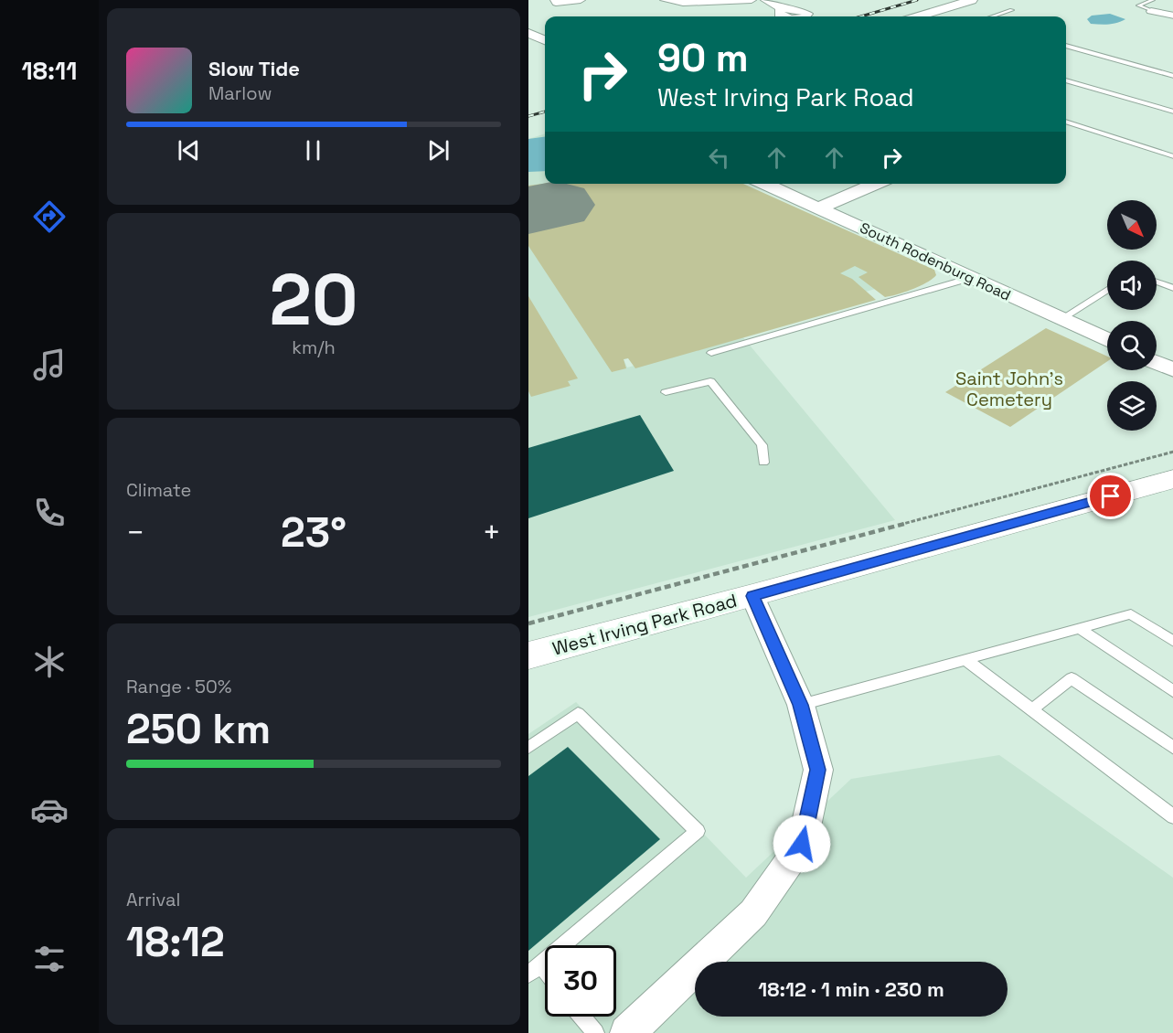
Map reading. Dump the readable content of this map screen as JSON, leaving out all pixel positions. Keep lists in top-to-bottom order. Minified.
{"streets":{"main road":["West Irving Park Road"],"street":["South Rodenburg Road"]},"parks":["Saint John's Cemetery"],"north":"bottom right","page":{"tabs":"18:11","turn":["90 m","West Irving Park Road"],"song":["Slow Tide","Marlow"],"tile":[["20","km/h"],"Climate",["Range · 50%","250 km"],["Arrival","18:12"]],"heat":["−","23°","+"],"limit":"30","trip":"18:12 · 1 min · 230 m"}}
